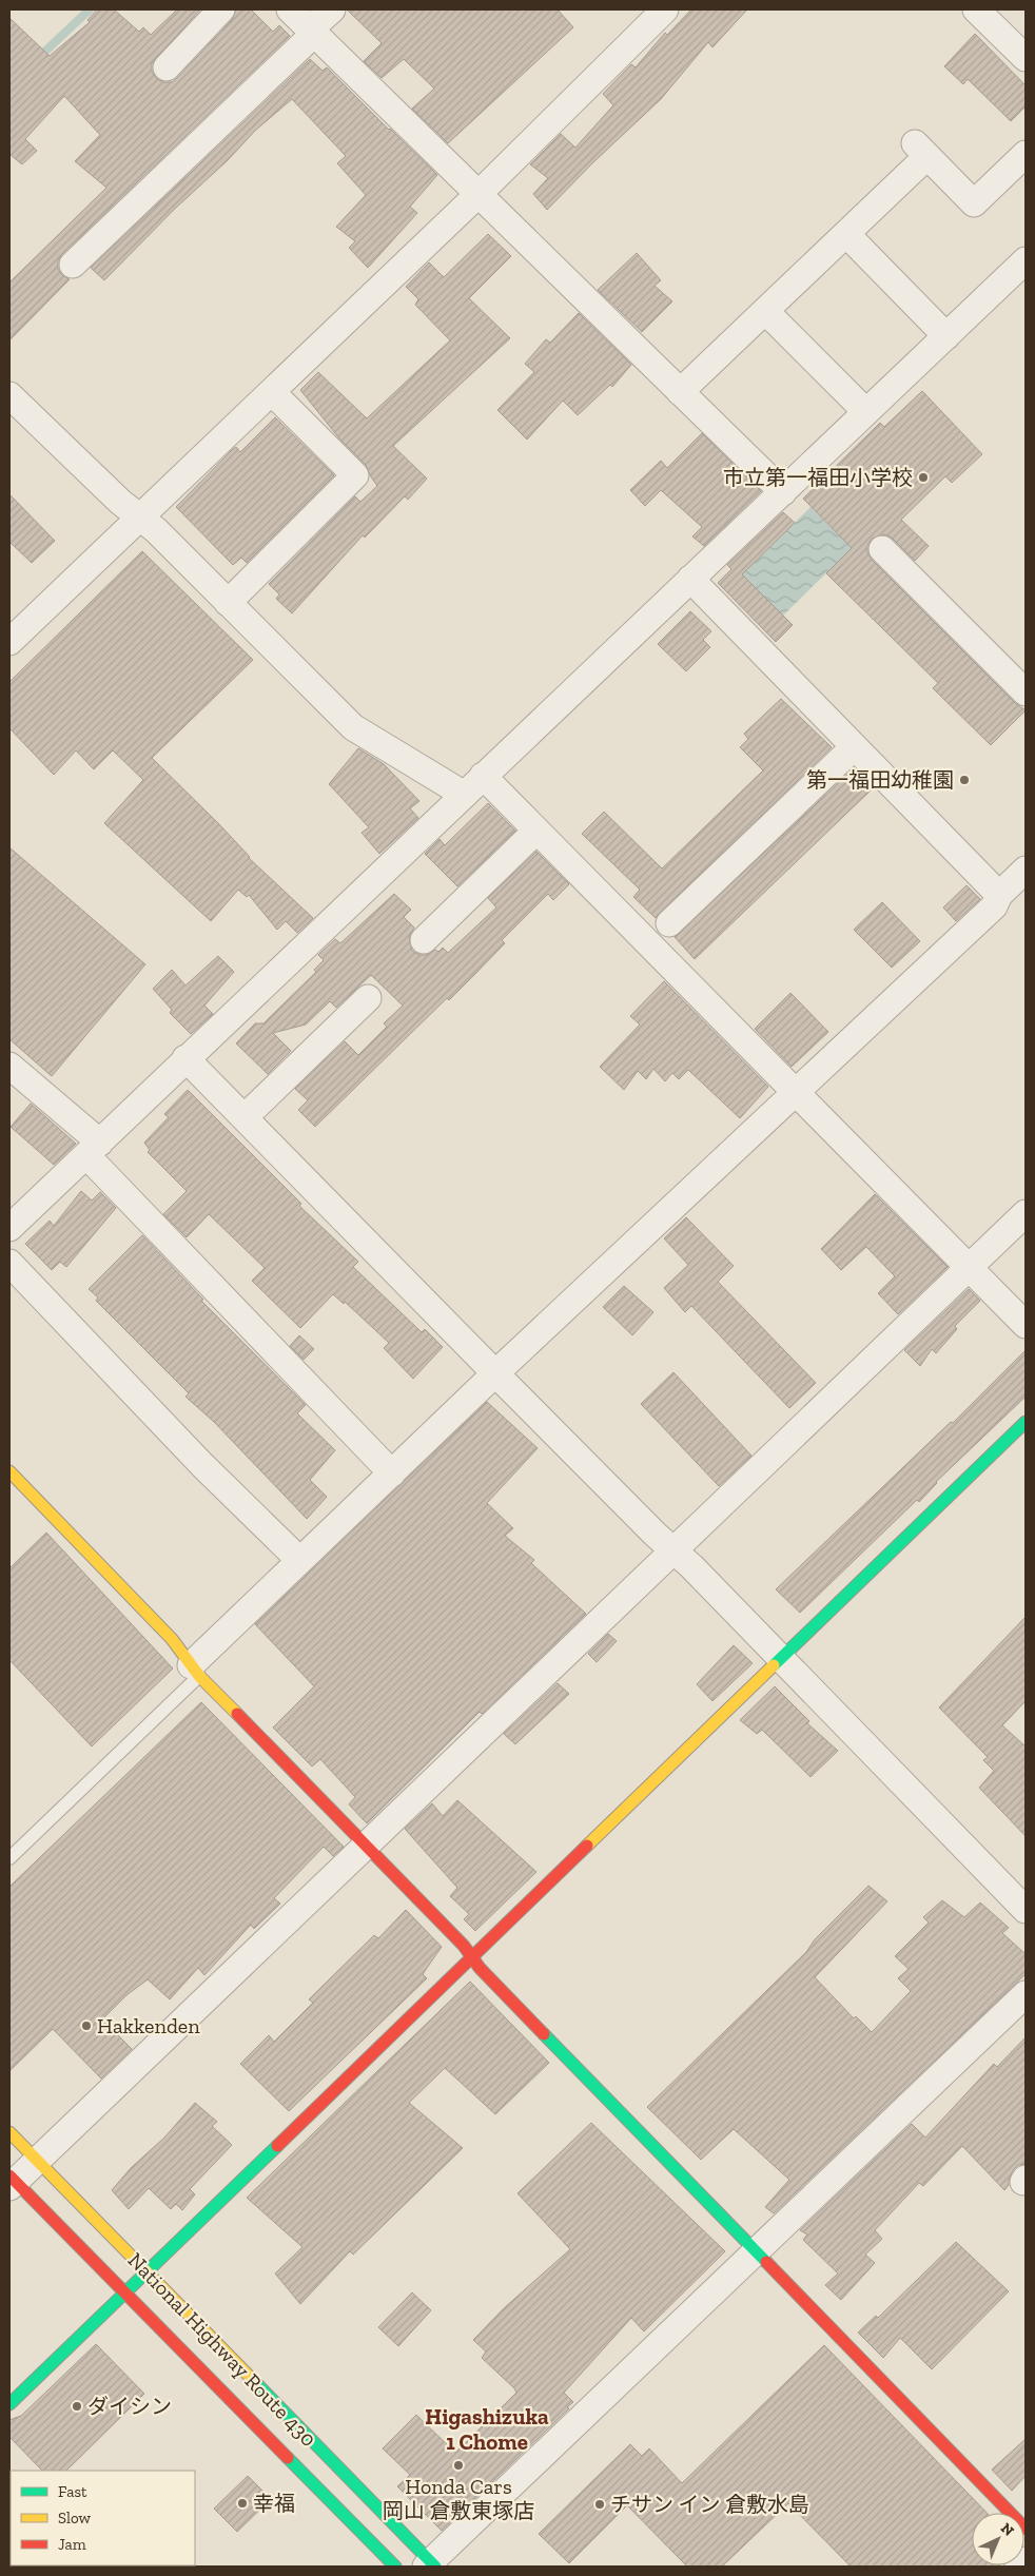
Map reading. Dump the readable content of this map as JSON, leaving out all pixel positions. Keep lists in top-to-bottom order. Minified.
{"streets":{"main road":["National Highway Route 430"]},"districts":["Higashizuka 1 Chome"],"places":["市立第一福田小学校","第一福田幼稚園","Hakkenden","ダイシン","Honda Cars 岡山 倉敷東塚店","幸福","チサン イン 倉敷水島"],"legend":["Fast","Slow","Jam"],"north":"top right"}
